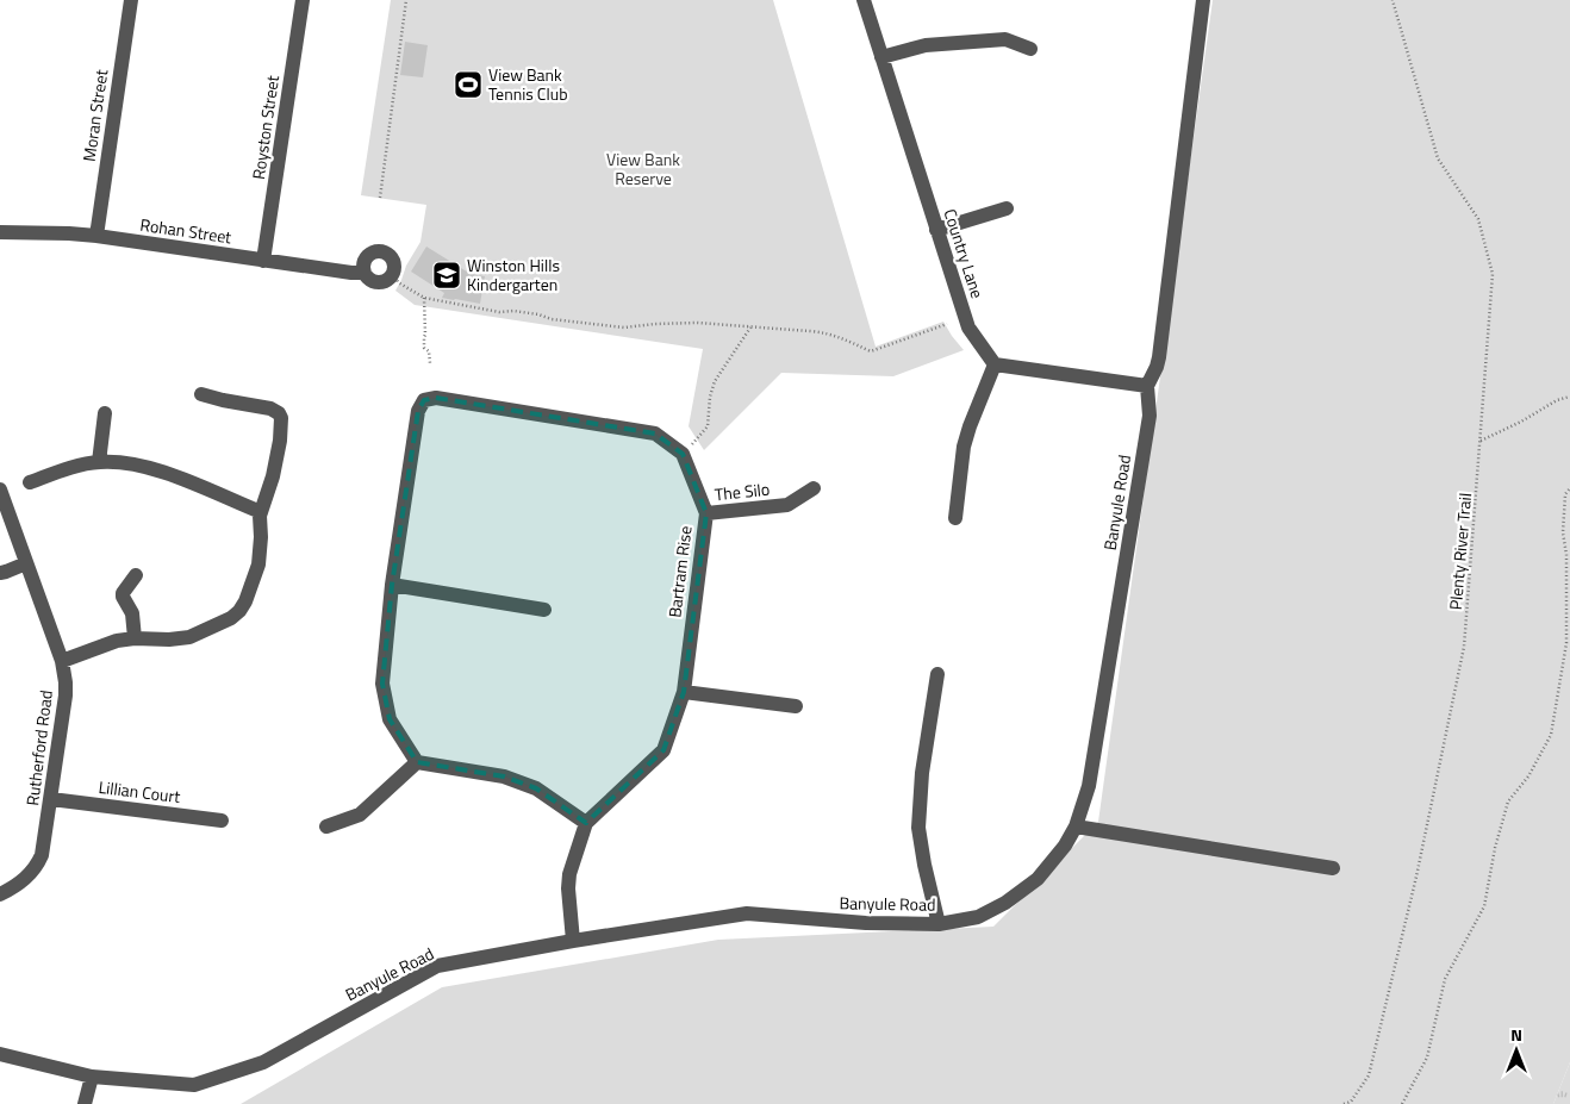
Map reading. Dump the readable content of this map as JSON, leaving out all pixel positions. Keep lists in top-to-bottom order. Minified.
{"streets":{"street":["Moran Street","Royston Street","Rohan Street","Country Lane","The Silo","Banyule Road","Bartram Rise","Rutherford Road","Lillian Court"],"path":["Plenty River Trail"]},"crossings":[["Moran Street","Rohan Street"],["Royston Street","Rohan Street"],["The Silo","Bartram Rise"],["Banyule Road","Bartram Rise"],["Rutherford Road","Lillian Court"]],"parks":["View Bank Reserve"],"places":{"sports":["View Bank Tennis Club"],"school or university":["Winston Hills Kindergarten"]},"north":"top"}
